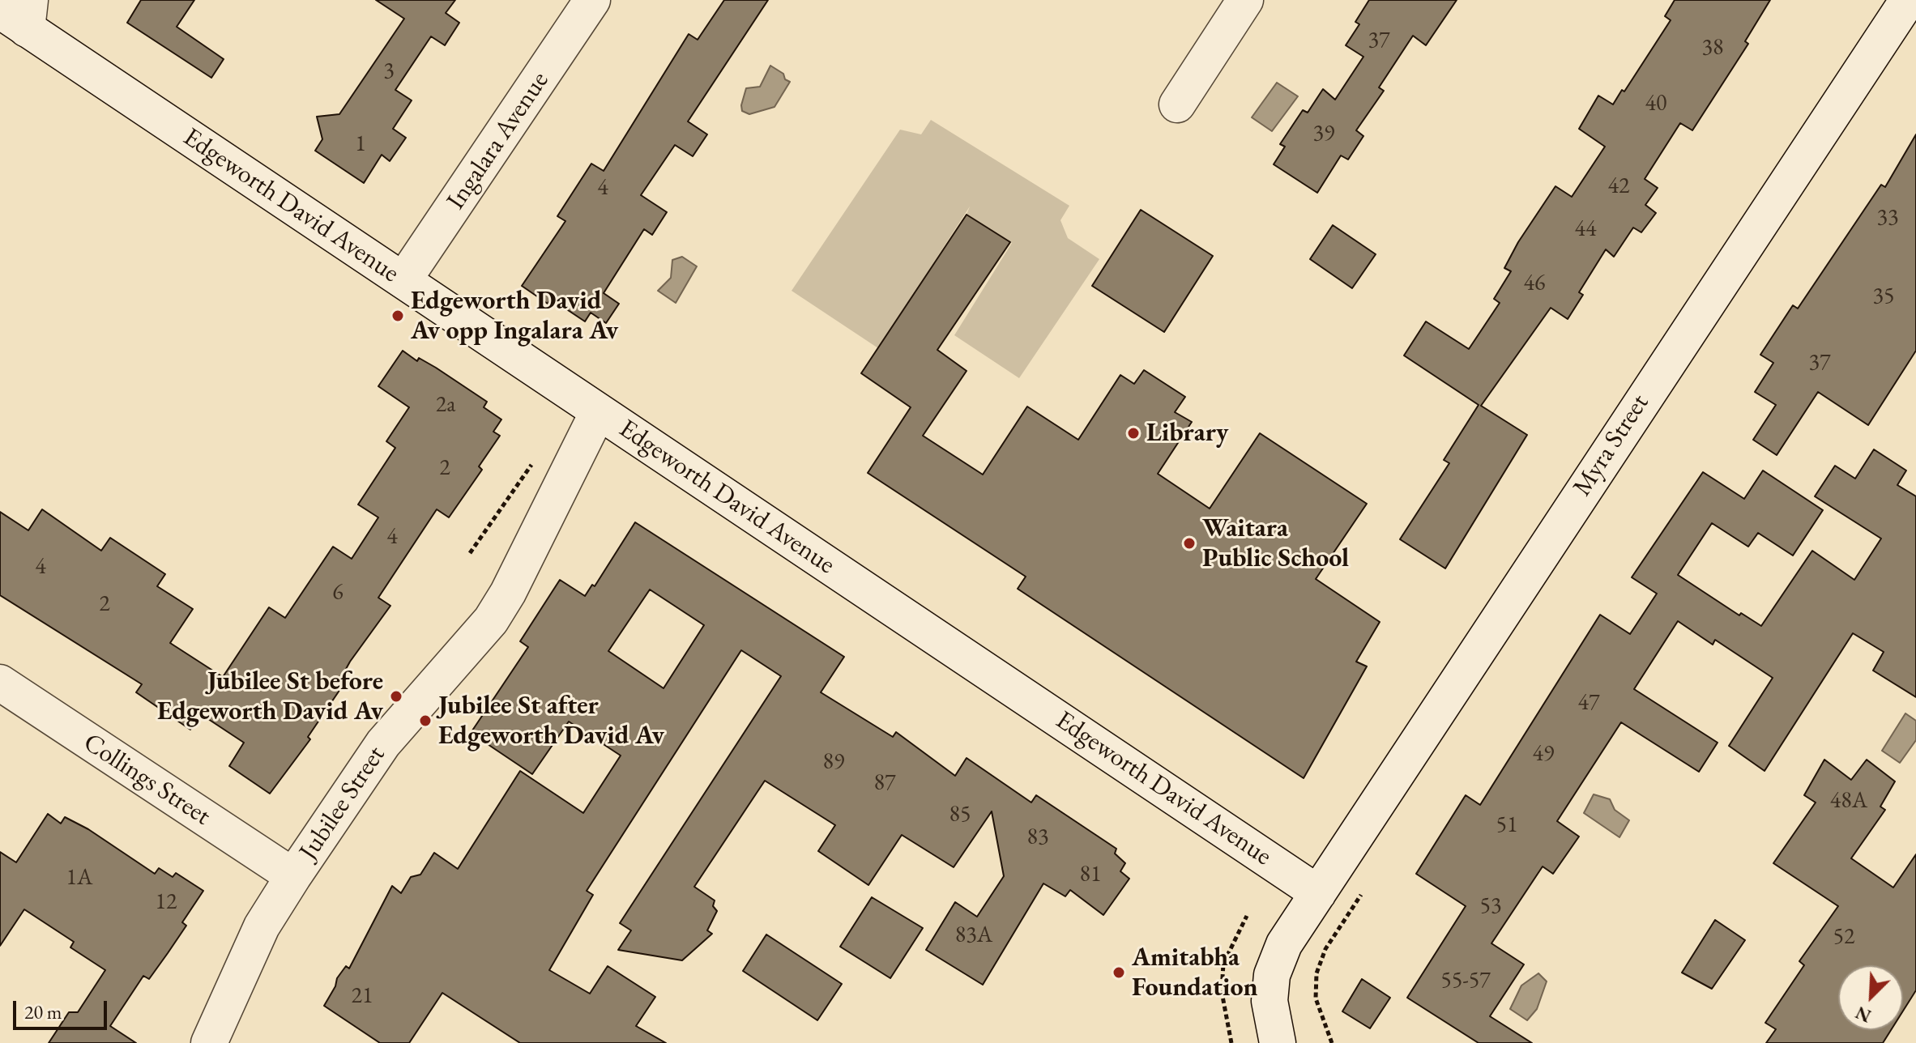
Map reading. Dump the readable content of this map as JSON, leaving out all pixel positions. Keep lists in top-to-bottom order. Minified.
{"streets":{"main road":["Ingalara Avenue","Edgeworth David Avenue","Myra Street","Collings Street","Jubilee Street"]},"crossings":[["Ingalara Avenue","Edgeworth David Avenue"],["Edgeworth David Avenue","Myra Street"],["Edgeworth David Avenue","Jubilee Street"],["Collings Street","Jubilee Street"]],"places":["Edgeworth David Av opp Ingalara Av","Library","Waitara Public School","Jubilee St before Edgeworth David Av","Jubilee St after Edgeworth David Av","Amitabha Foundation"],"house_numbers":["37","38","3","40","39","1","42","4","33","44","46","35","37","2a","2","4","4","6","2","47","49","89","87","48A","85","51","83","81","1A","12","53","83A","52","55-57","21"],"scale_bar":"20 m","north":"bottom left"}
